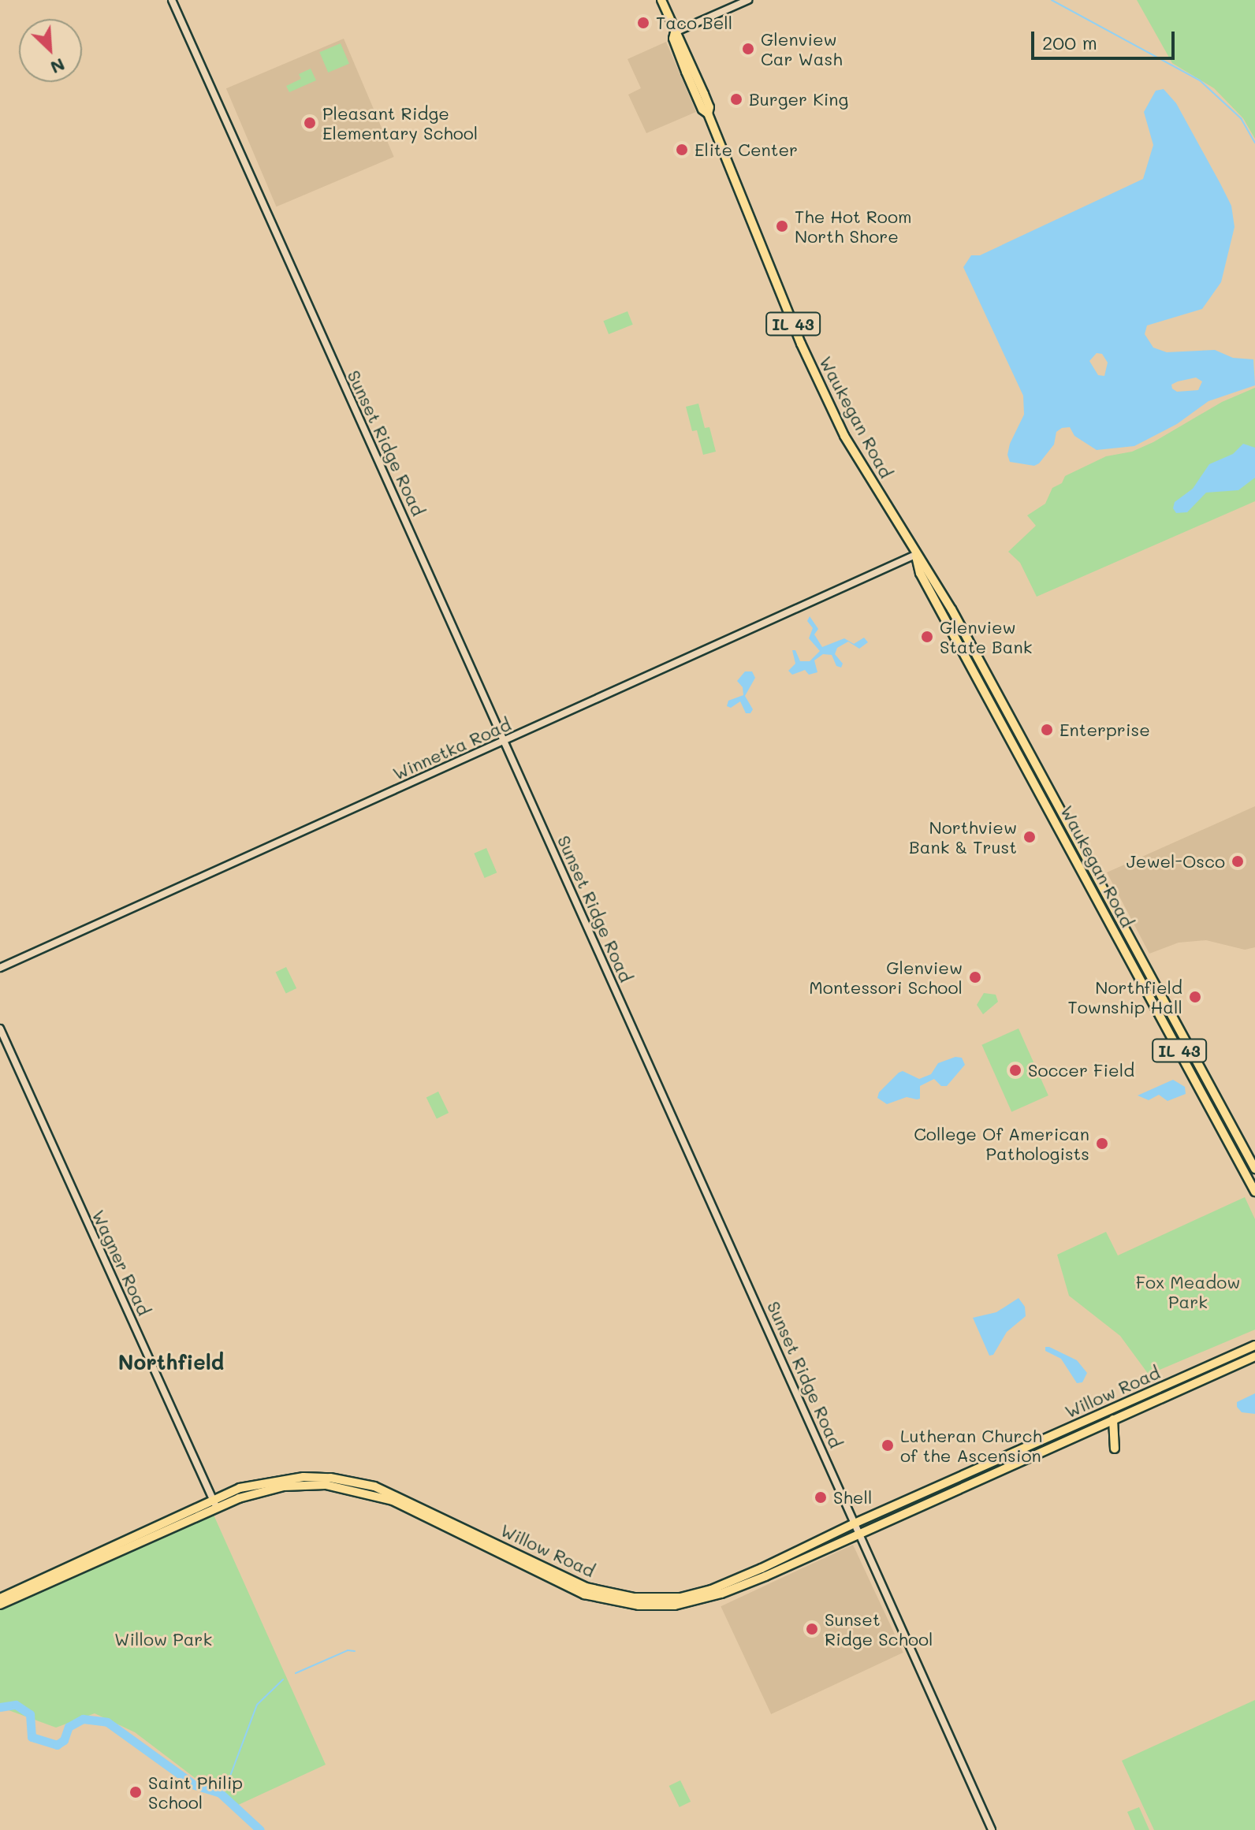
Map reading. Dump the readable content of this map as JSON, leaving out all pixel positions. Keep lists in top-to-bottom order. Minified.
{"streets":{"main road":["IL 43","Waukegan Road","Willow Road"],"street":["Sunset Ridge Road","Winnetka Road","Wagner Road"]},"crossings":[["Waukegan Road","Winnetka Road"],["Sunset Ridge Road","Winnetka Road"],["Sunset Ridge Road","Willow Road"],["Wagner Road","Willow Road"]],"districts":["Northfield"],"parks":["Fox Meadow Park","Willow Park"],"places":["Taco Bell","Glenview Car Wash","Burger King","Pleasant Ridge Elementary School","Elite Center","The Hot Room North Shore","Glenview State Bank","Enterprise","Northview Bank & Trust","Jewel-Osco","Glenview Montessori School","Northfield Township Hall","Soccer Field","College Of American Pathologists","Lutheran Church of the Ascension","Shell","Sunset Ridge School","Saint Philip School"],"scale_bar":"200 m","north":"bottom right"}
